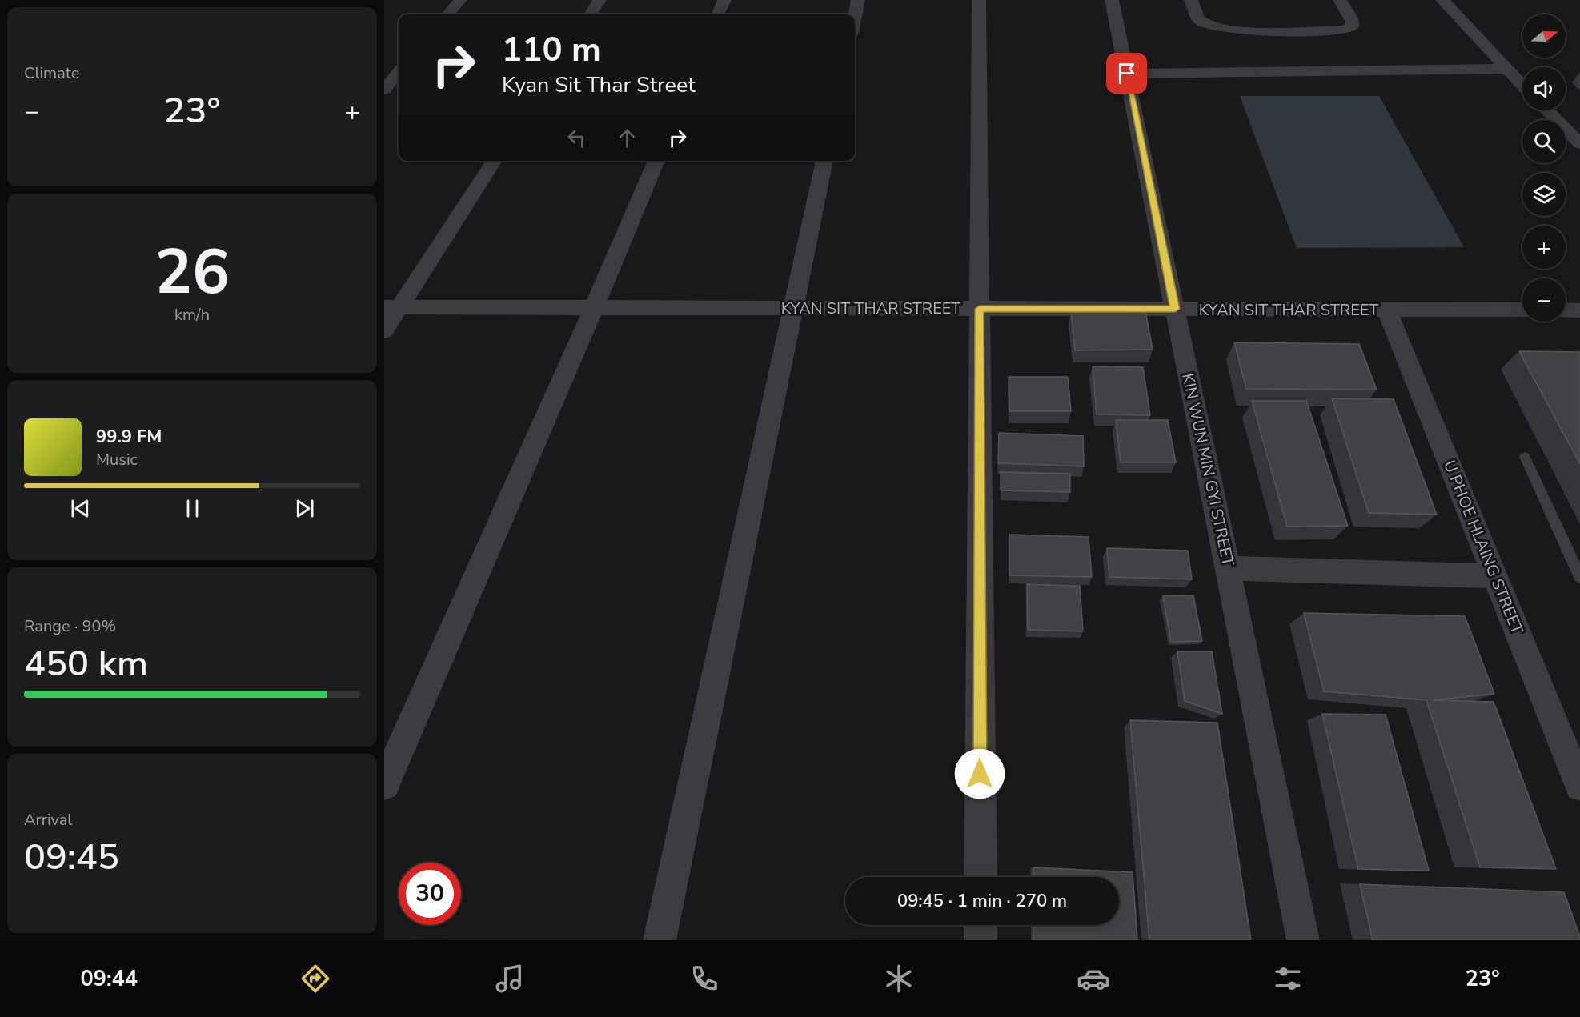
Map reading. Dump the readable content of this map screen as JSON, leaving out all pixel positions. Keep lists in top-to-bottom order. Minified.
{"streets":{"street":["KYAN SIT THAR STREET","KIN WUN MIN GYI STREET","U PHOE HLAING STREET"]},"crossings":[["KYAN SIT THAR STREET","KIN WUN MIN GYI STREET"],["KYAN SIT THAR STREET","U PHOE HLAING STREET"]],"north":"right","page":{"tile":["Climate",["26","km/h"],["Range · 90%","450 km"],["Arrival","09:45"]],"map_buttons":["+","−"],"turn":["110 m","Kyan Sit Thar Street"],"heat":["−","23°","+"],"song":["99.9 FM","Music"],"limit":"30","trip":"09:45 · 1 min · 270 m","tabs":["09:44","23°"]}}
